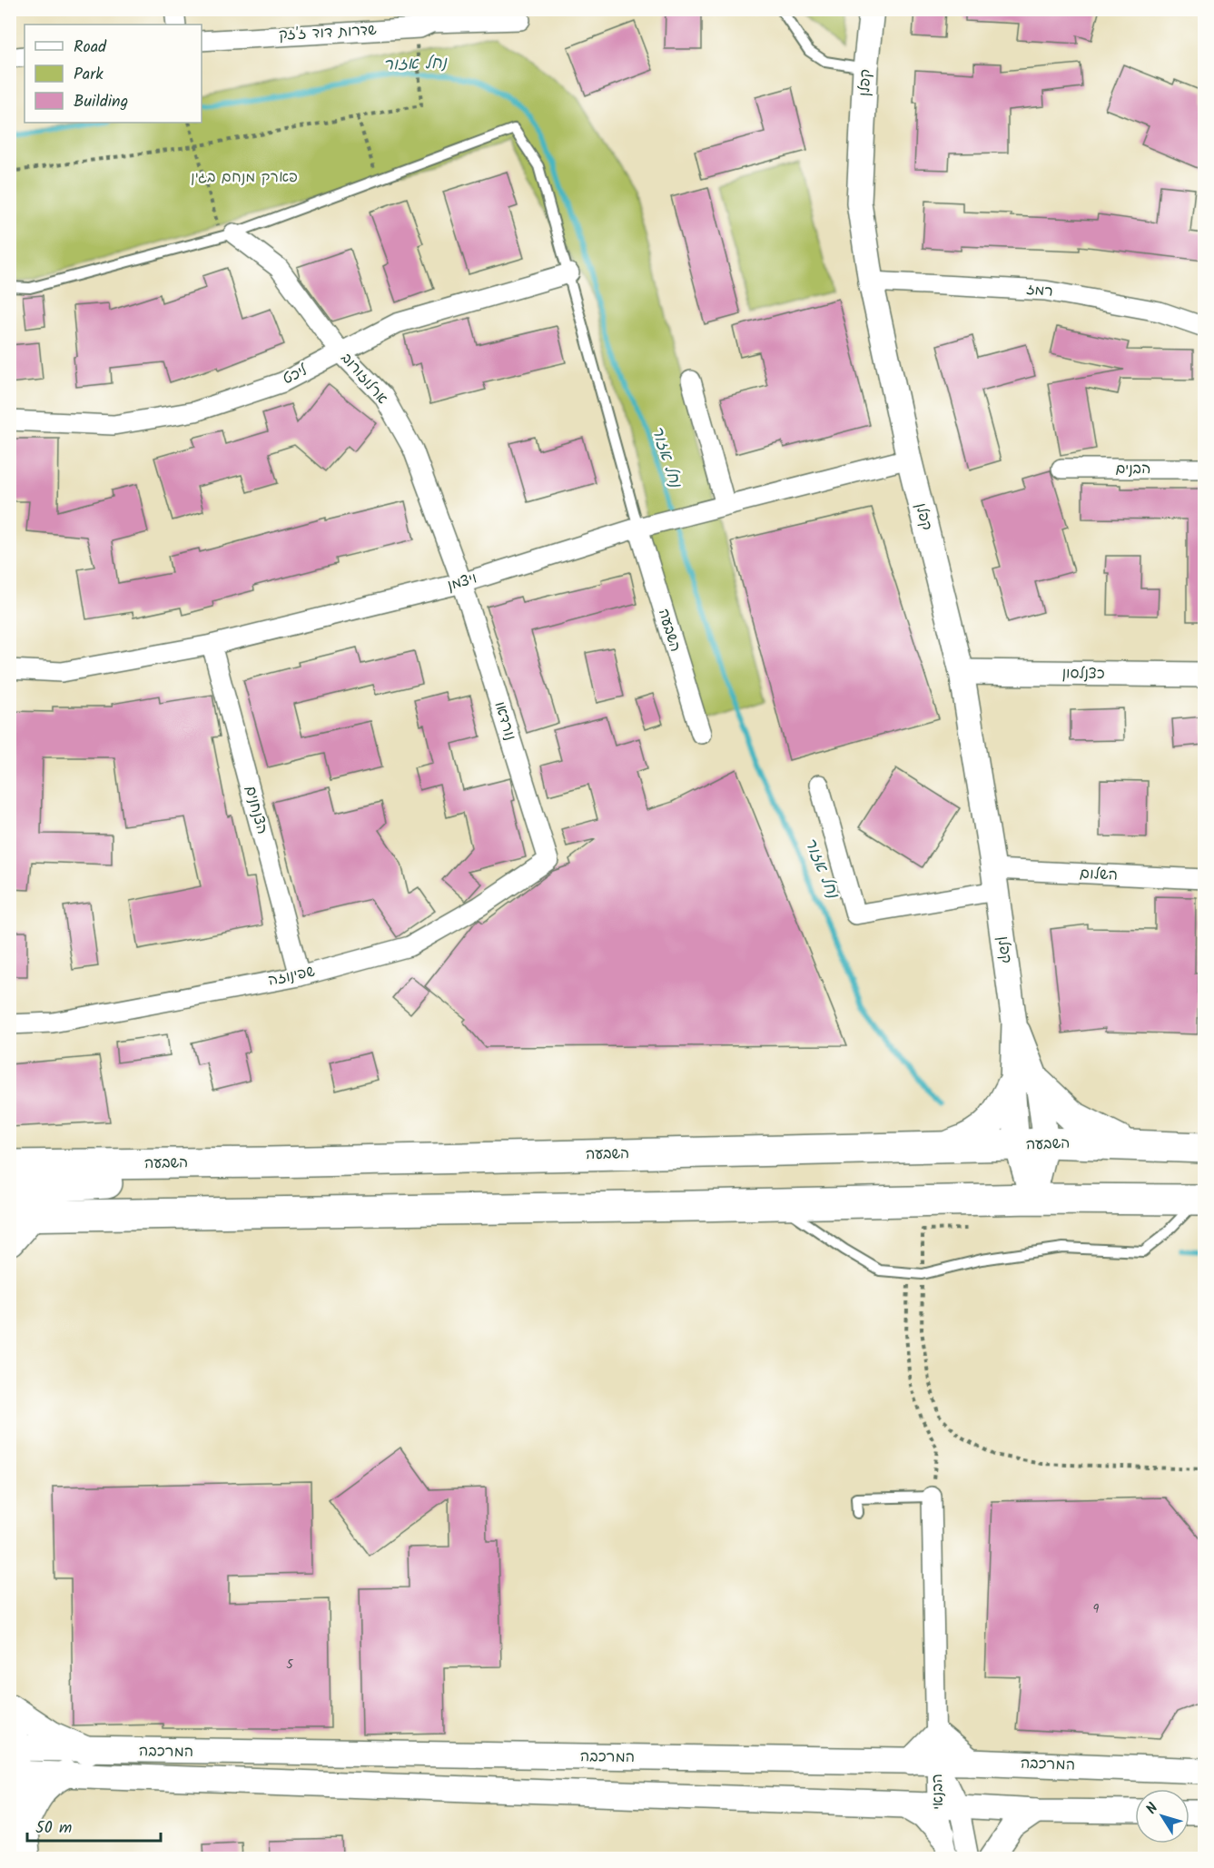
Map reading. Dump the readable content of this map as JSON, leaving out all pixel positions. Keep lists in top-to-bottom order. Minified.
{"streets":{"highway":["השבעה"],"street":["שדרות דוד ז'זק","קפלן","רמז","ליכט","ארלוזורוב","הבנים","ויצמן","כצנלסון","נורדאו","הצנחנים","השלום","שפינוזה","המרכבה","הבנאי"]},"crossings":[["קפלן","רמז"],["קפלן","ויצמן"],["קפלן","השבעה"],["קפלן","כצנלסון"],["קפלן","השלום"],["ליכט","ארלוזורוב"],["ארלוזורוב","ויצמן"],["ארלוזורוב","נורדאו"],["ויצמן","השבעה"],["ויצמן","נורדאו"],["ויצמן","הצנחנים"],["נורדאו","שפינוזה"],["הצנחנים","שפינוזה"],["המרכבה","הבנאי"]],"water":["נחל אזור"],"parks":["פארק מנחם בגין"],"house_numbers":["9","5"],"legend":["Road","Park","Building"],"scale_bar":"50 m","north":"top left"}
